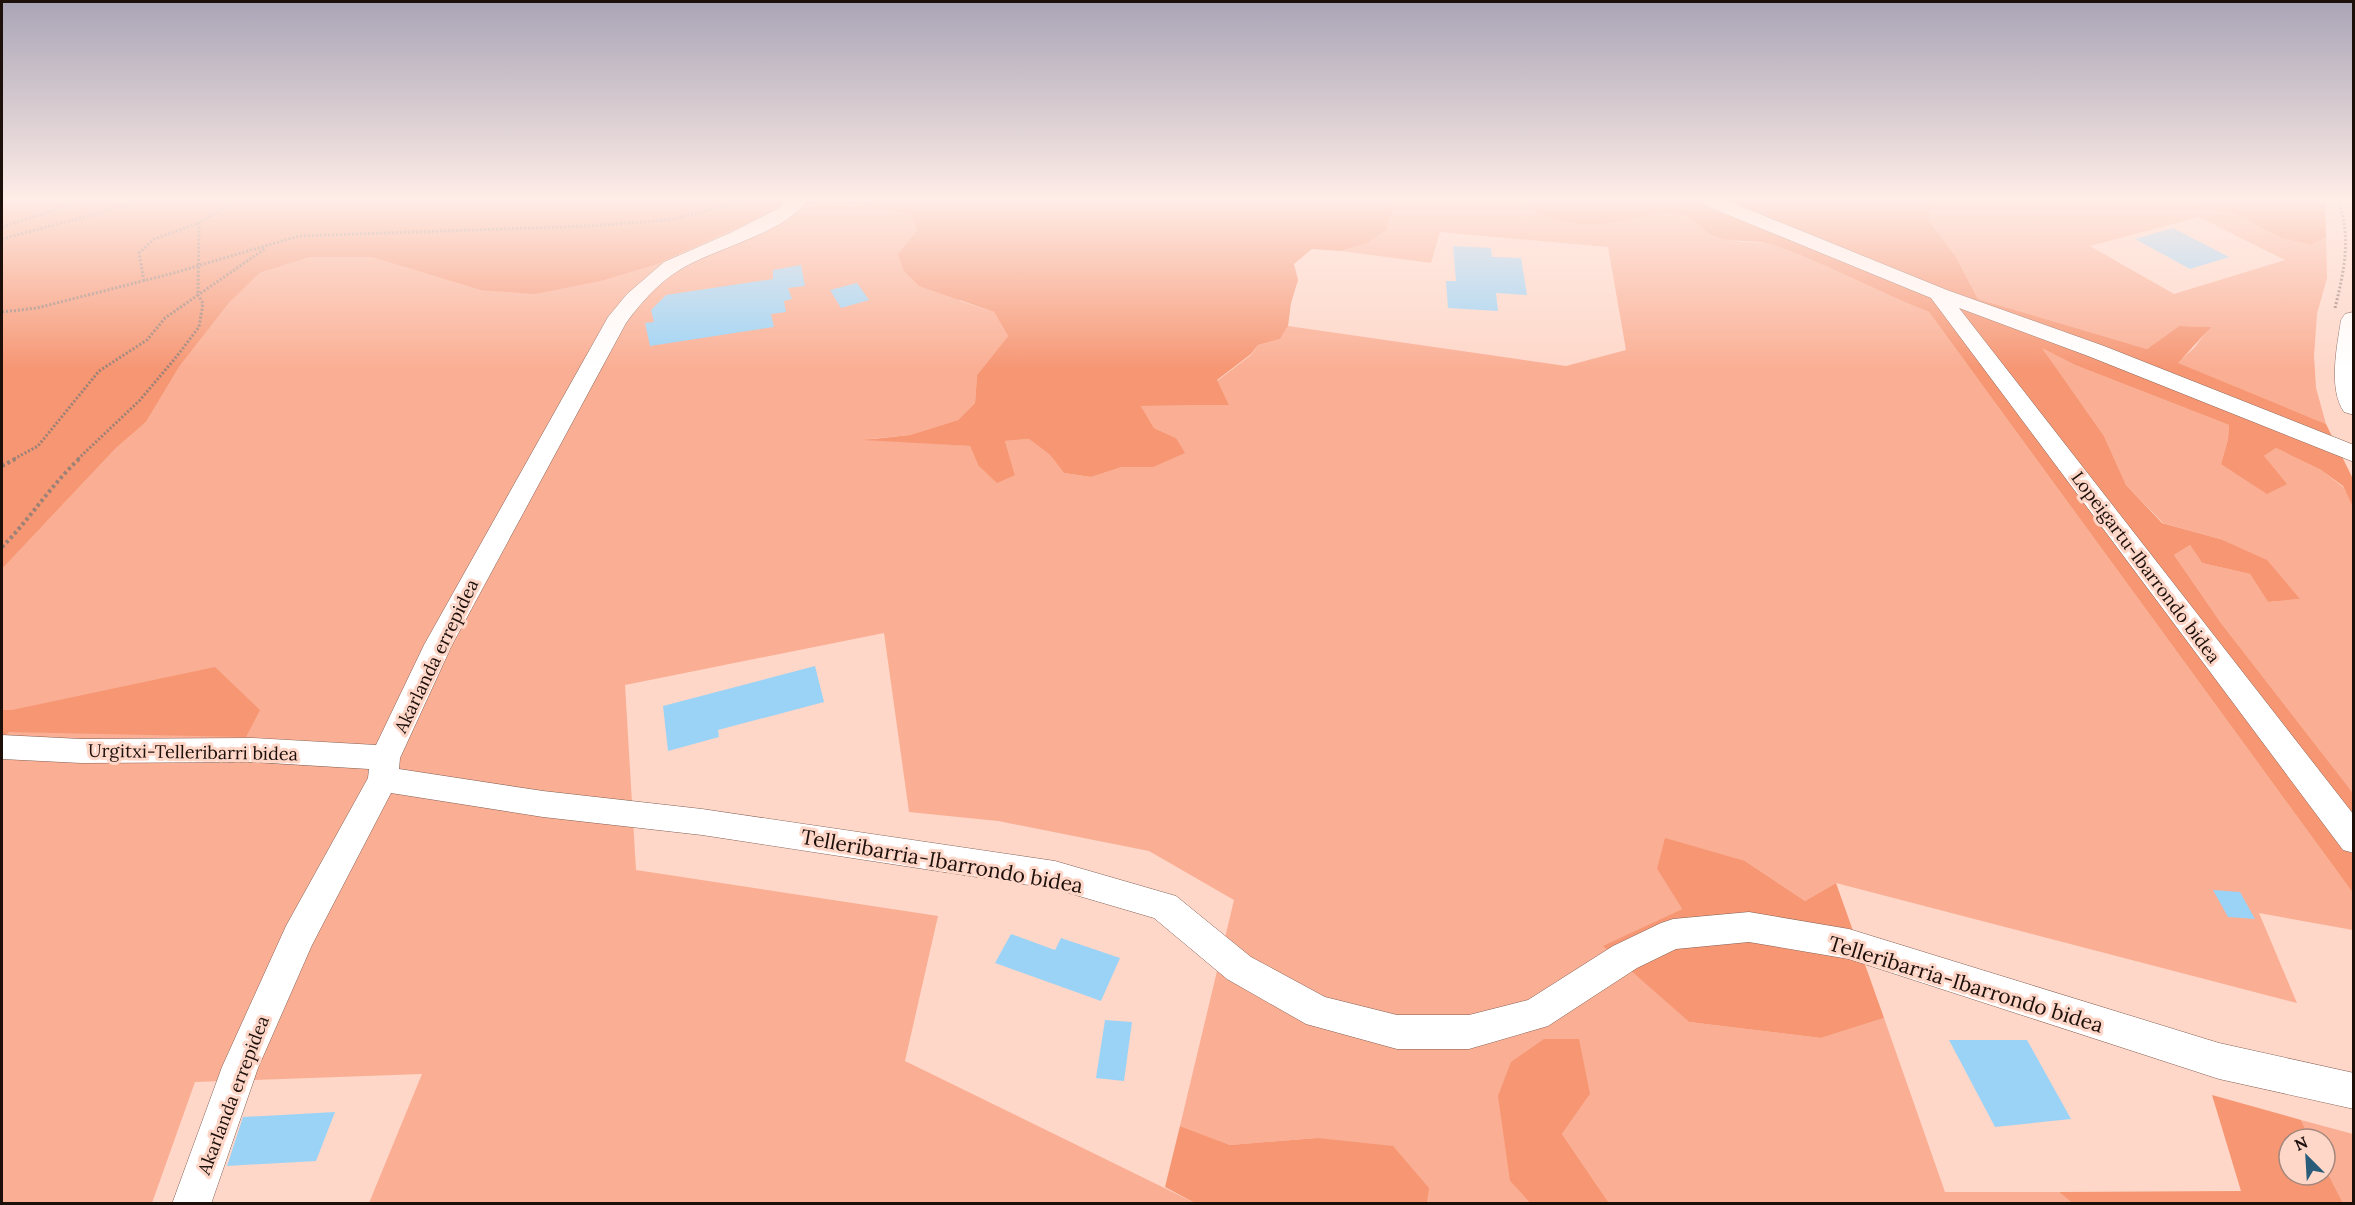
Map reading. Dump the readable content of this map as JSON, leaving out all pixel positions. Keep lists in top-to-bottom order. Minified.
{"streets":{"street":["Lopeigartu-Ibarrondo bidea","Akarlanda errepidea","Urgitxi-Telleribarri bidea","Telleribarria-Ibarrondo bidea"]},"crossings":[["Akarlanda errepidea","Urgitxi-Telleribarri bidea"],["Akarlanda errepidea","Telleribarria-Ibarrondo bidea"],["Urgitxi-Telleribarri bidea","Telleribarria-Ibarrondo bidea"]],"north":"top left"}
